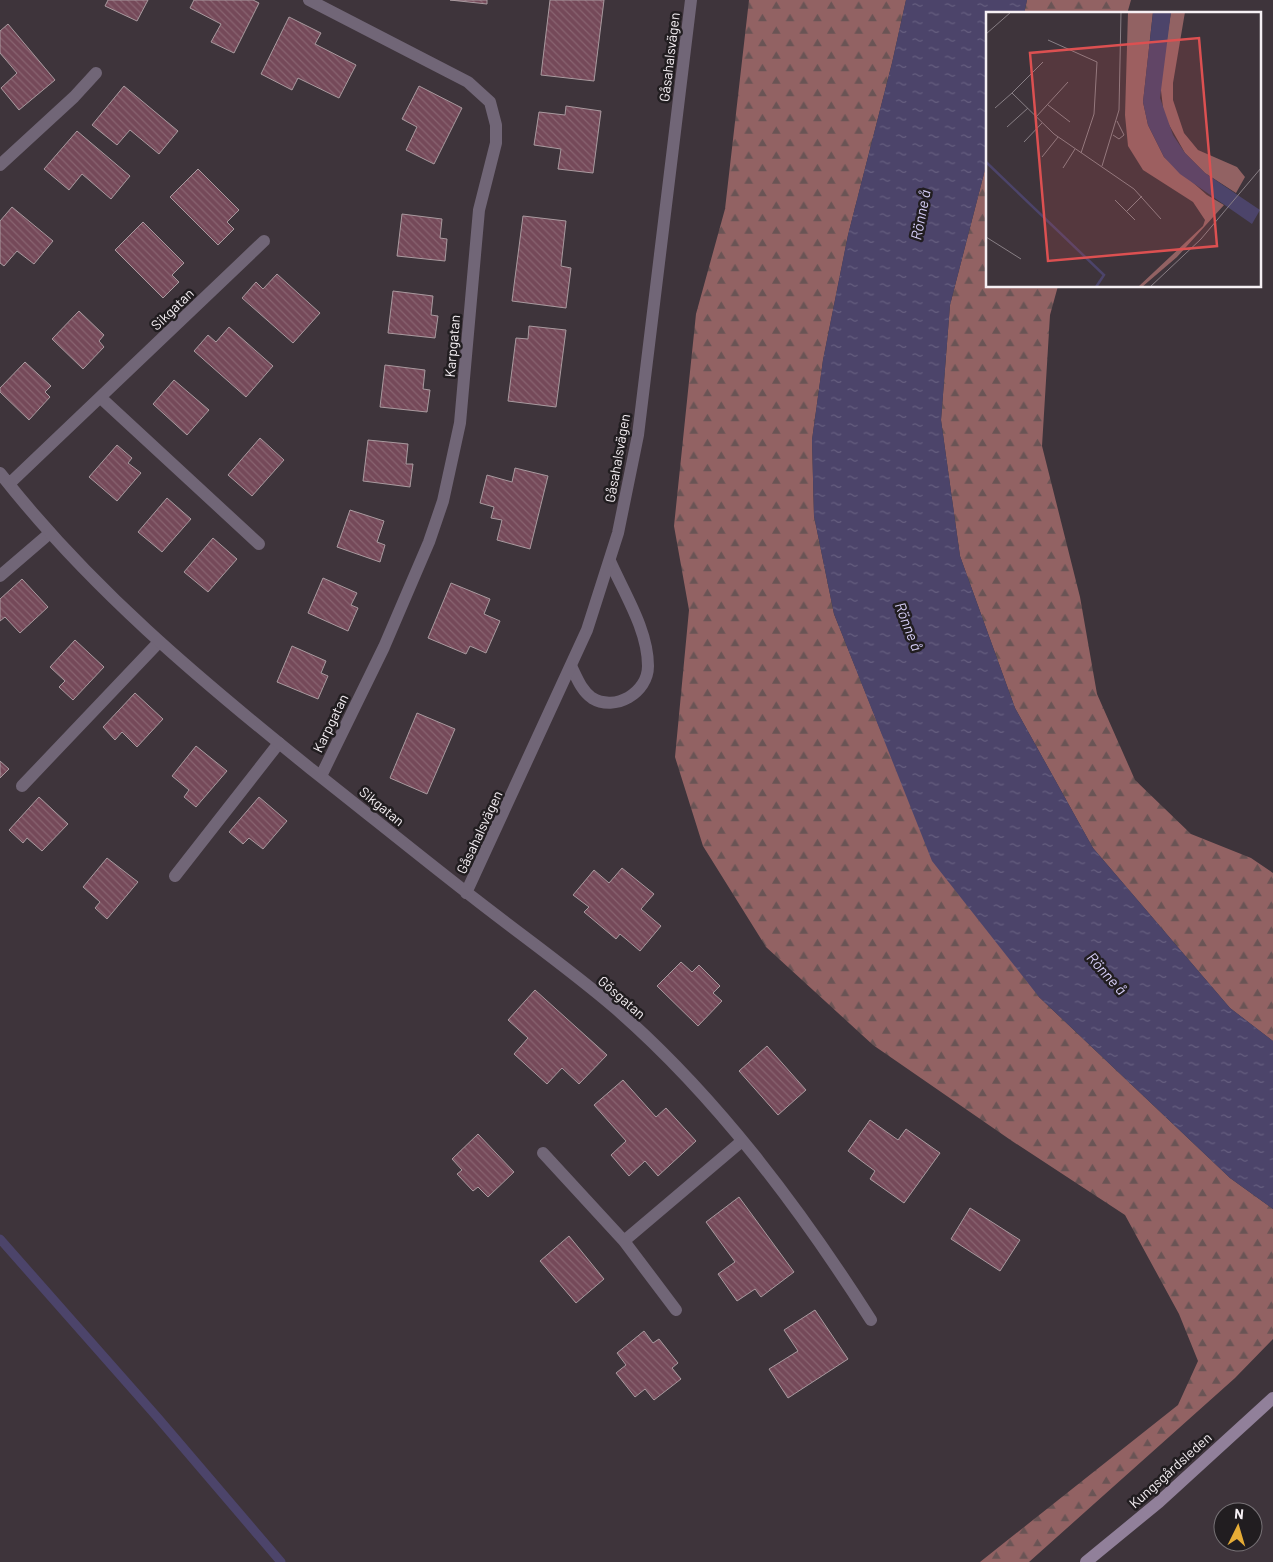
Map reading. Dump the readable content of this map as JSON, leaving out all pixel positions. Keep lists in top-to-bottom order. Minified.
{"streets":{"main road":["Kungsgårdsleden"],"street":["Gåsahalsvägen","Sikgatan","Karpgatan","Gösgatan"]},"crossings":[["Gåsahalsvägen","Sikgatan"],["Gåsahalsvägen","Gösgatan"],["Sikgatan","Karpgatan"],["Sikgatan","Gösgatan"]],"water":["Rönne å"],"north":"top"}
